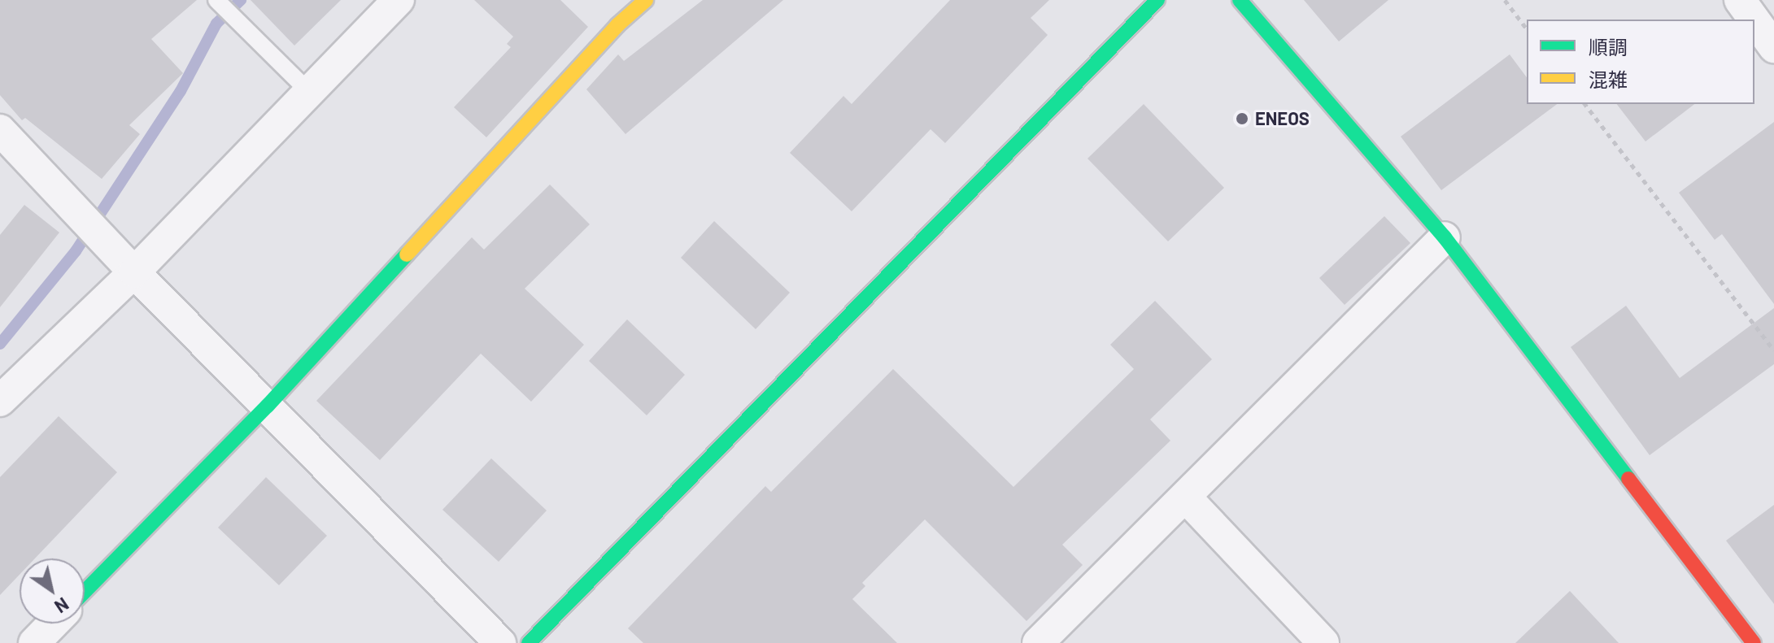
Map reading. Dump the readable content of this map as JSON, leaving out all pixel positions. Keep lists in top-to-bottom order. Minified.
{"places":["ENEOS"],"legend":["順調","混雑"],"north":"bottom right"}
